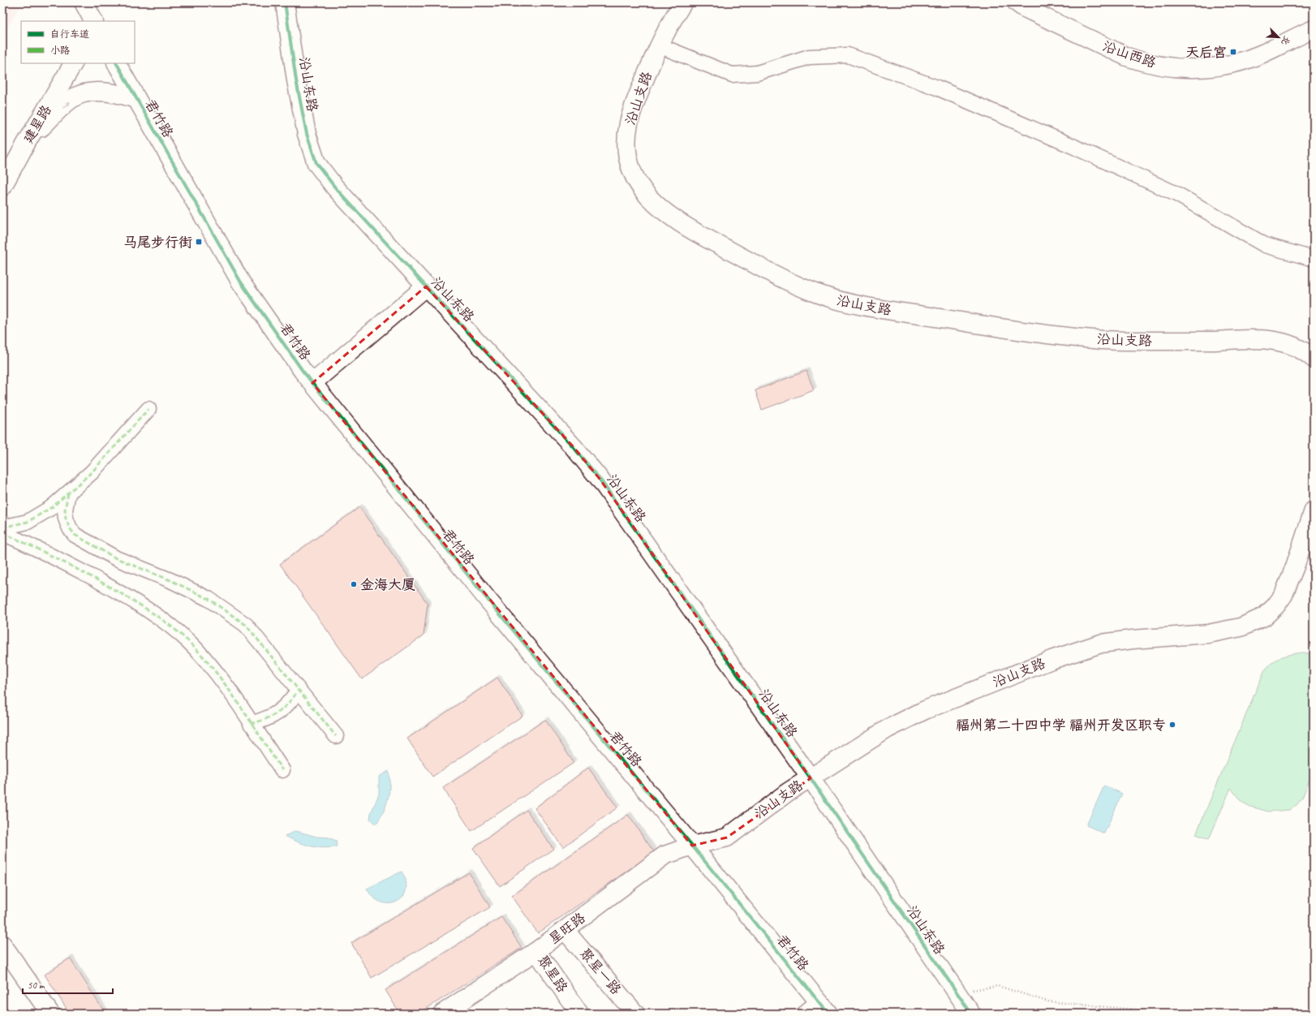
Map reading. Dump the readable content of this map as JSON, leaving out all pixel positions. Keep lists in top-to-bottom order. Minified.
{"streets":{"street":["沿山西路","沿山东路","沿山支路","君竹路","建星路","星旺路","聚星一路","聚星路"]},"crossings":[["沿山东路","沿山支路"],["沿山支路","君竹路"],["沿山支路","星旺路"],["君竹路","星旺路"],["星旺路","聚星一路"],["星旺路","聚星路"]],"places":{"transit":["天后宫","马尾步行街"],"other":["金海大厦","福州第二十四中学 福州开发区职专"]},"legend":["自行车道","小路"],"scale_bar":"50 m","north":"bottom right"}
